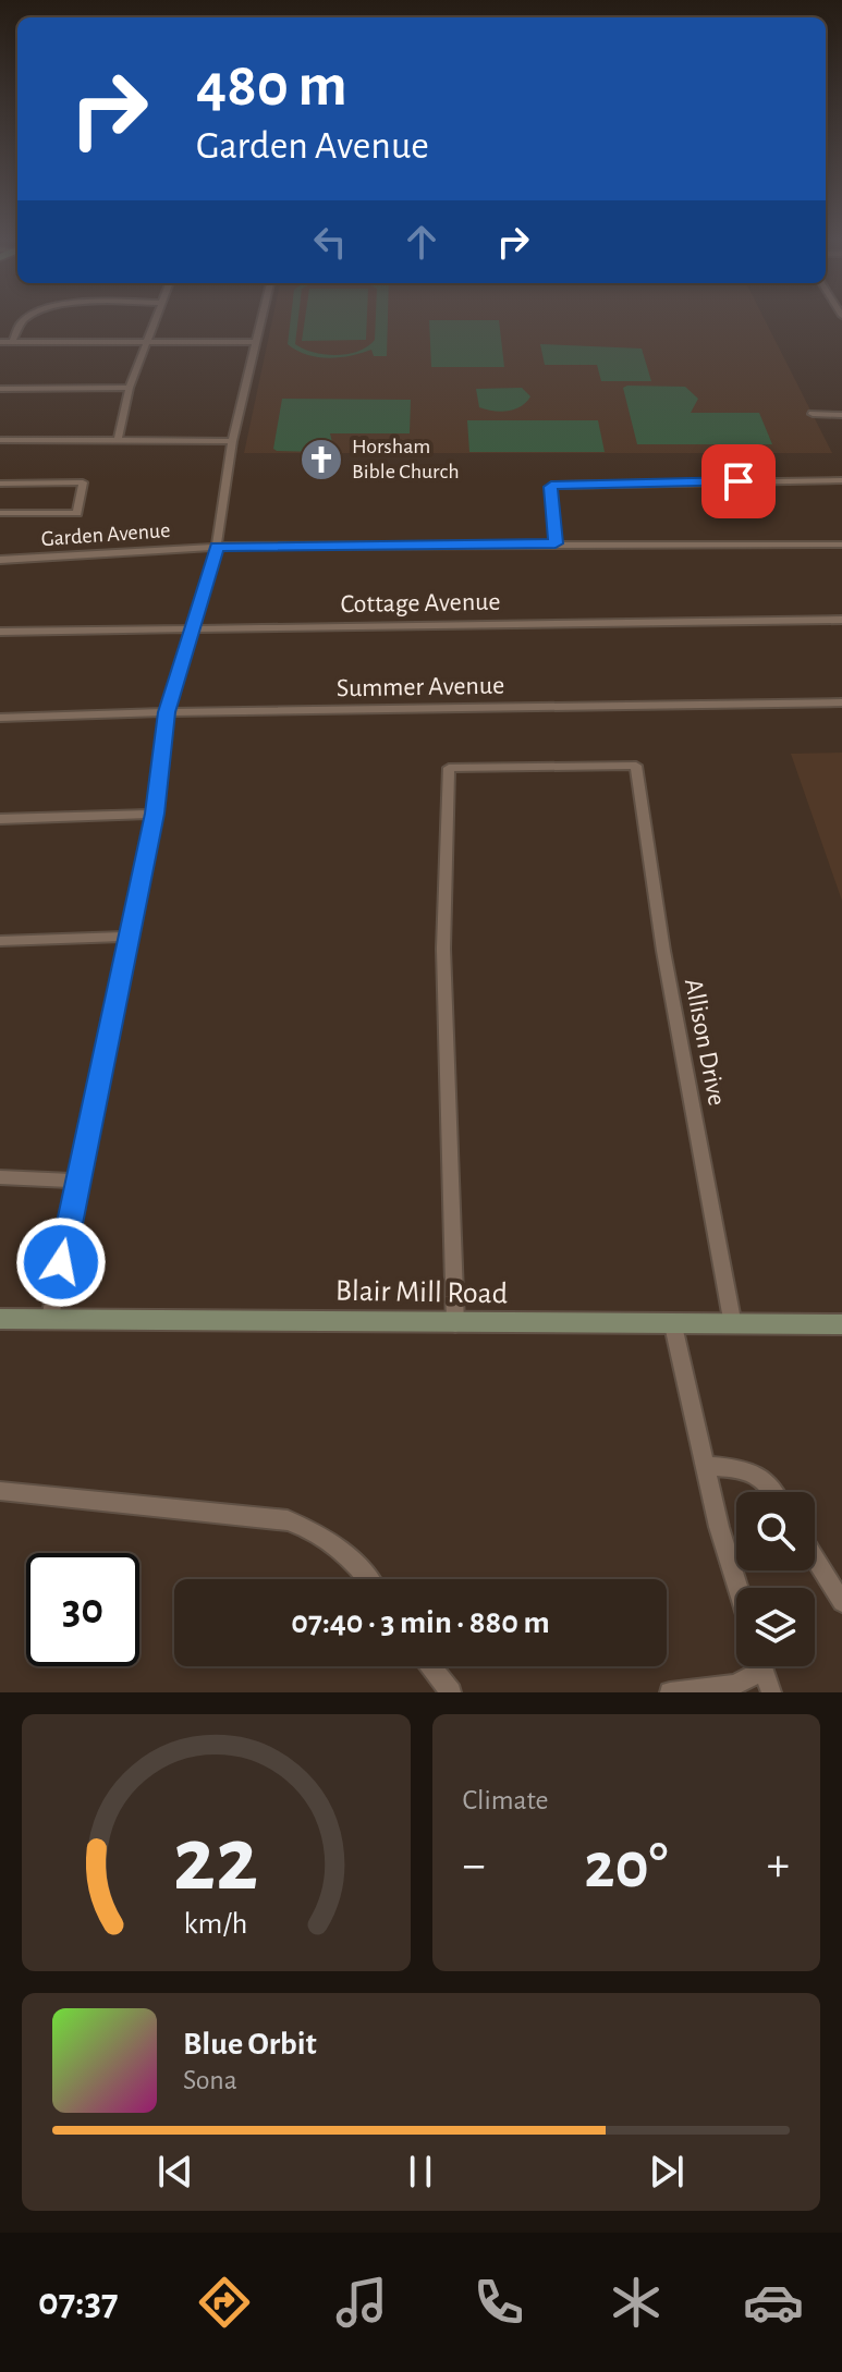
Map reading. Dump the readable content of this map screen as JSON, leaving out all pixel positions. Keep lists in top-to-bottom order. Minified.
{"streets":{"main road":["Blair Mill Road"],"street":["Garden Avenue","Cottage Avenue","Summer Avenue","Allison Drive"]},"crossings":[["Allison Drive","Blair Mill Road"]],"places":{"church":["Horsham Bible Church"]},"page":{"turn":["480 m","Garden Avenue"],"limit":"30","trip":"07:40 · 3 min · 880 m","tile":"Climate","heat":["−","20°","+"],"song":["Blue Orbit","Sona"],"tabs":"07:37","gauge":["22","km/h"]}}
